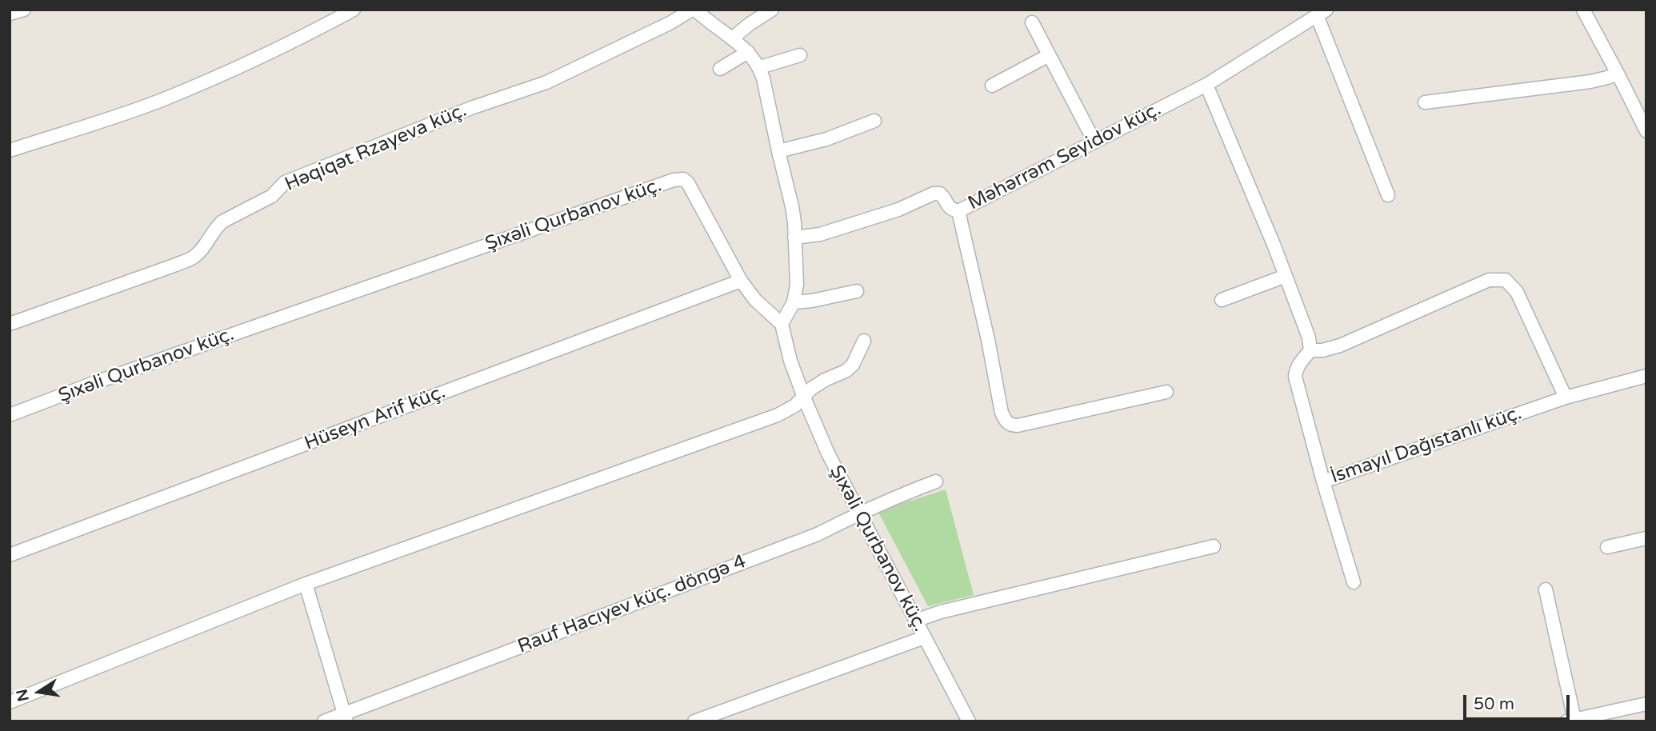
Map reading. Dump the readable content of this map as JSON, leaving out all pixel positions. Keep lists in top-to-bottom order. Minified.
{"streets":{"street":["Həqiqət Rzayeva küç.","Məhərrəm Seyidov küç.","Şıxəli Qurbanov küç.","Hüseyn Arif küç.","İsmayıl Dağıstanlı küç.","Rauf Hacıyev küç. döngə 4"]},"crossings":[["Şıxəli Qurbanov küç.","Hüseyn Arif küç."],["Şıxəli Qurbanov küç.","Rauf Hacıyev küç. döngə 4"]],"scale_bar":"50 m","north":"left"}
